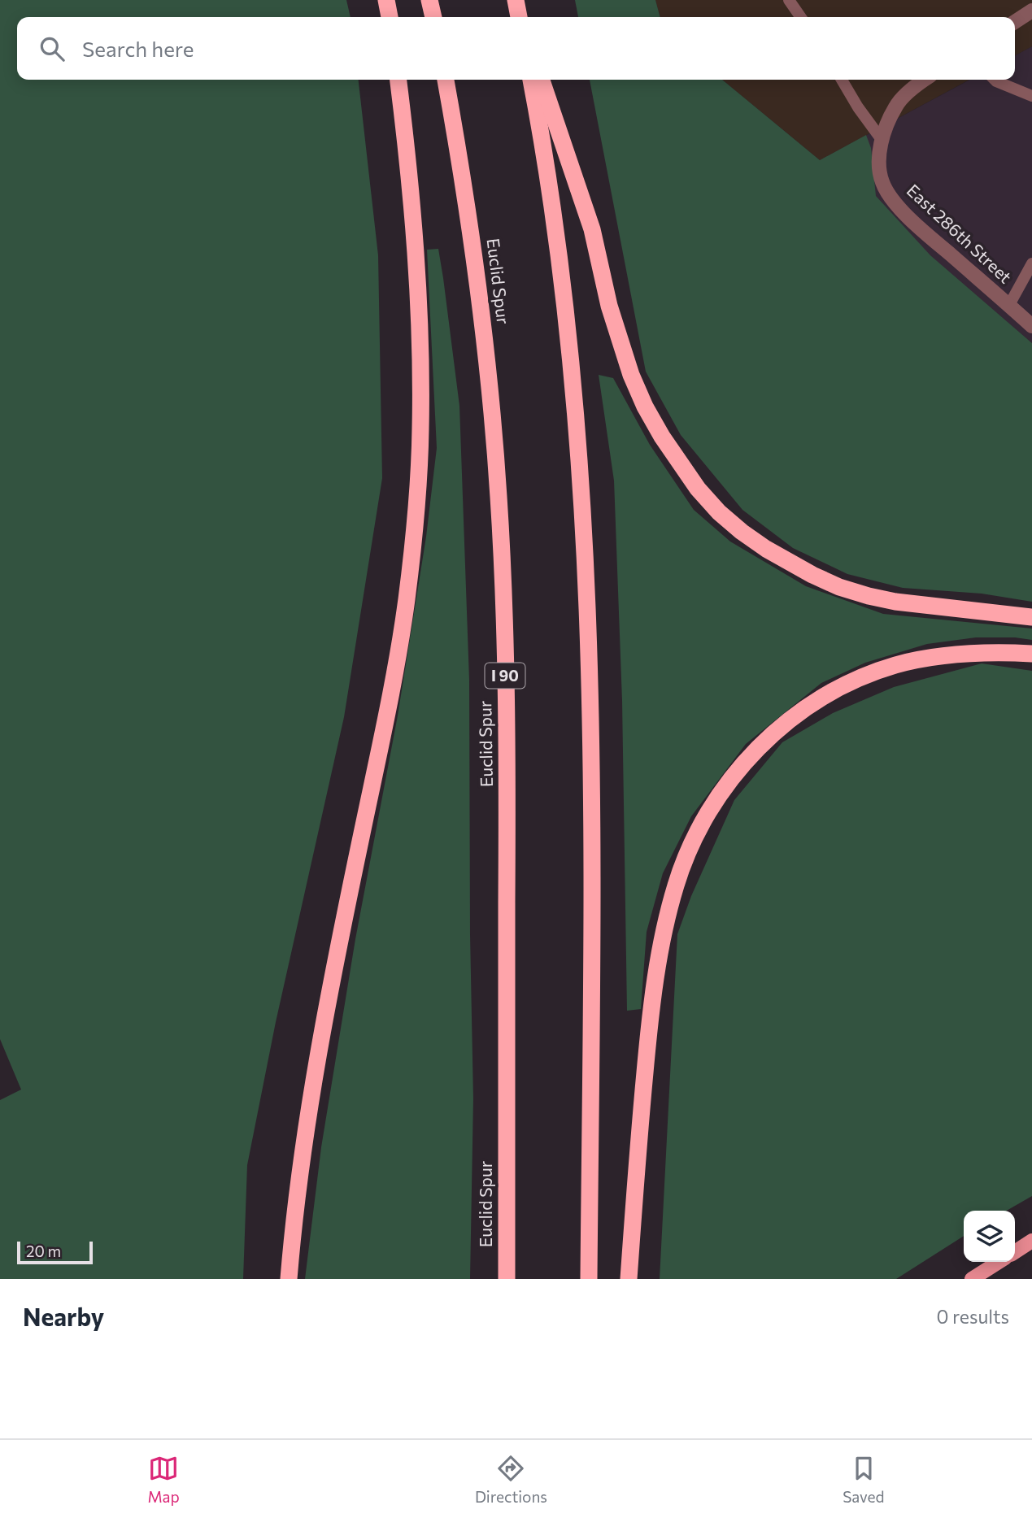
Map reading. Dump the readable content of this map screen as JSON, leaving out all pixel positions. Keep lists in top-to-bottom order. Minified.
{"streets":{"highway":["Euclid Spur","I 90"],"street":["East 286th Street"]},"scale_bar":"20 m","page":{"search":"Search here","scale":"20 m","heading":["Nearby","0 results"],"nav":["Map","Directions","Saved"]}}
